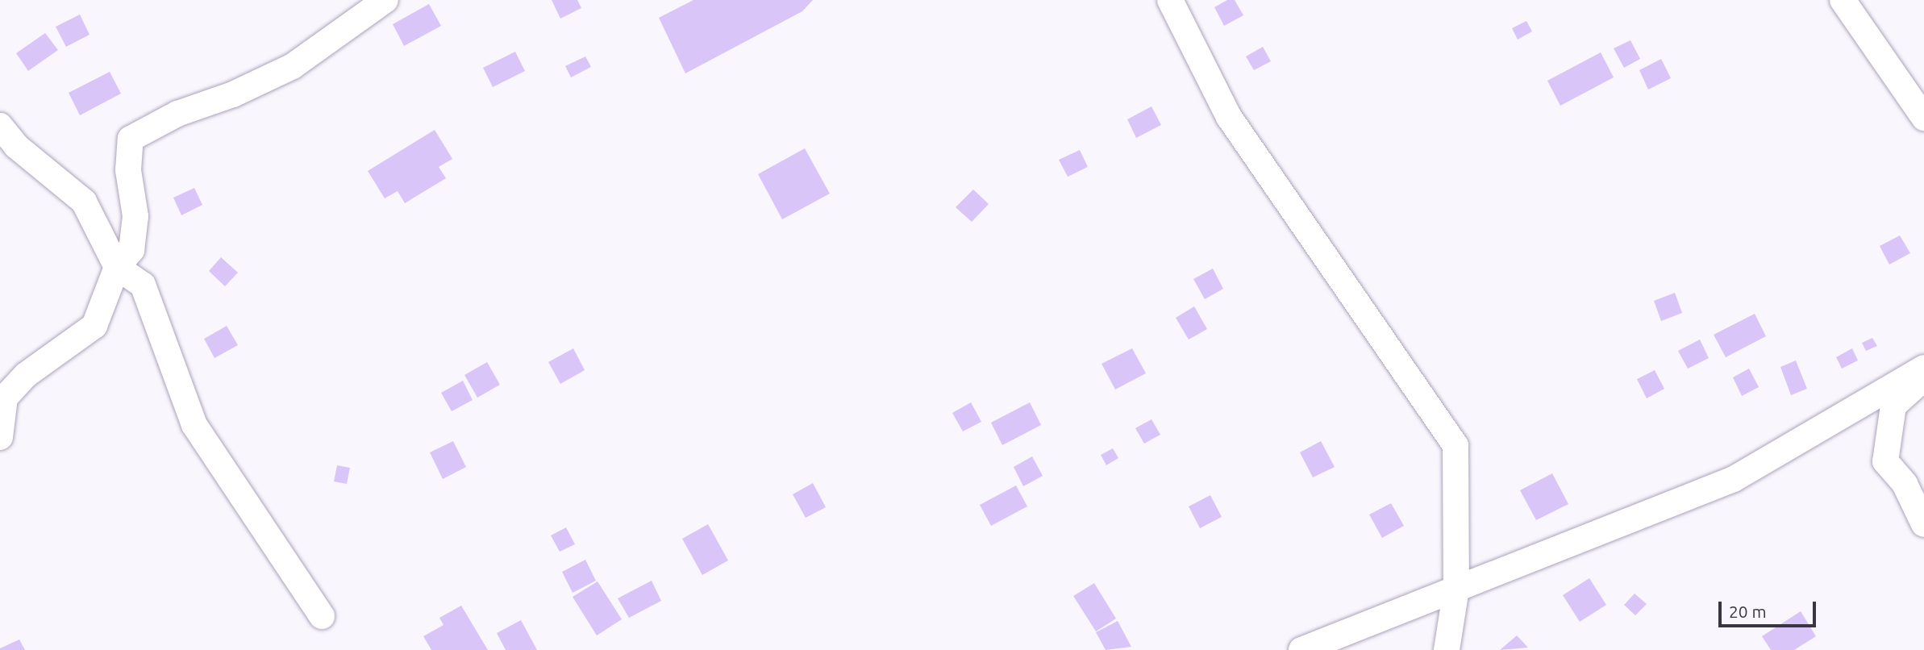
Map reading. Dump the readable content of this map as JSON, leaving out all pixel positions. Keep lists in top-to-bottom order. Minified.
{"scale_bar":"20 m"}
